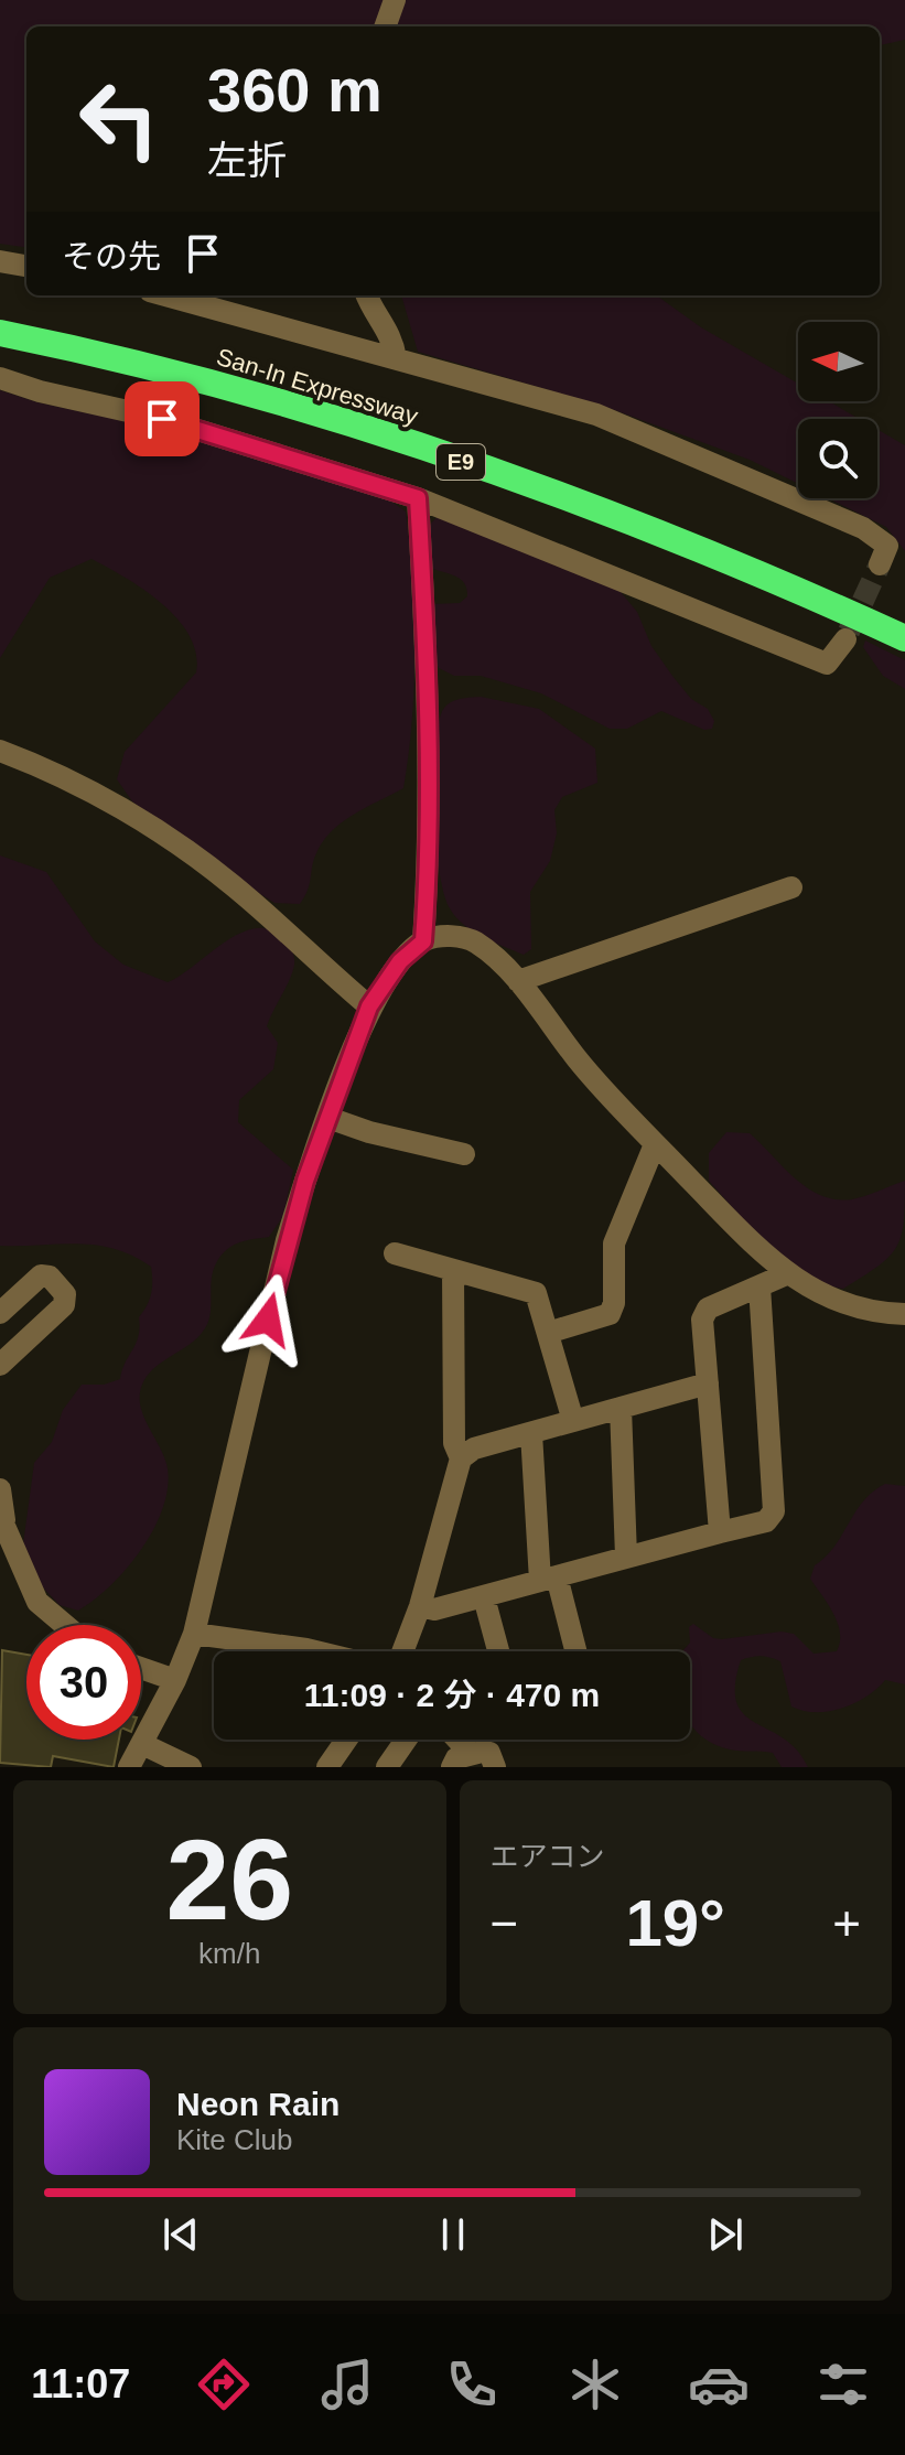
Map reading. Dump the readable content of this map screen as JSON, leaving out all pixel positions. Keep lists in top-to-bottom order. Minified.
{"streets":{"highway":["San-In Expressway","E9"]},"north":"left","page":{"turn":["360 m","左折"],"then":"その先","limit":"30","trip":"11:09 · 2 分 · 470 m","tile":[["26","km/h"],"エアコン"],"heat":["−","19°","+"],"song":["Neon Rain","Kite Club"],"tabs":"11:07"}}
